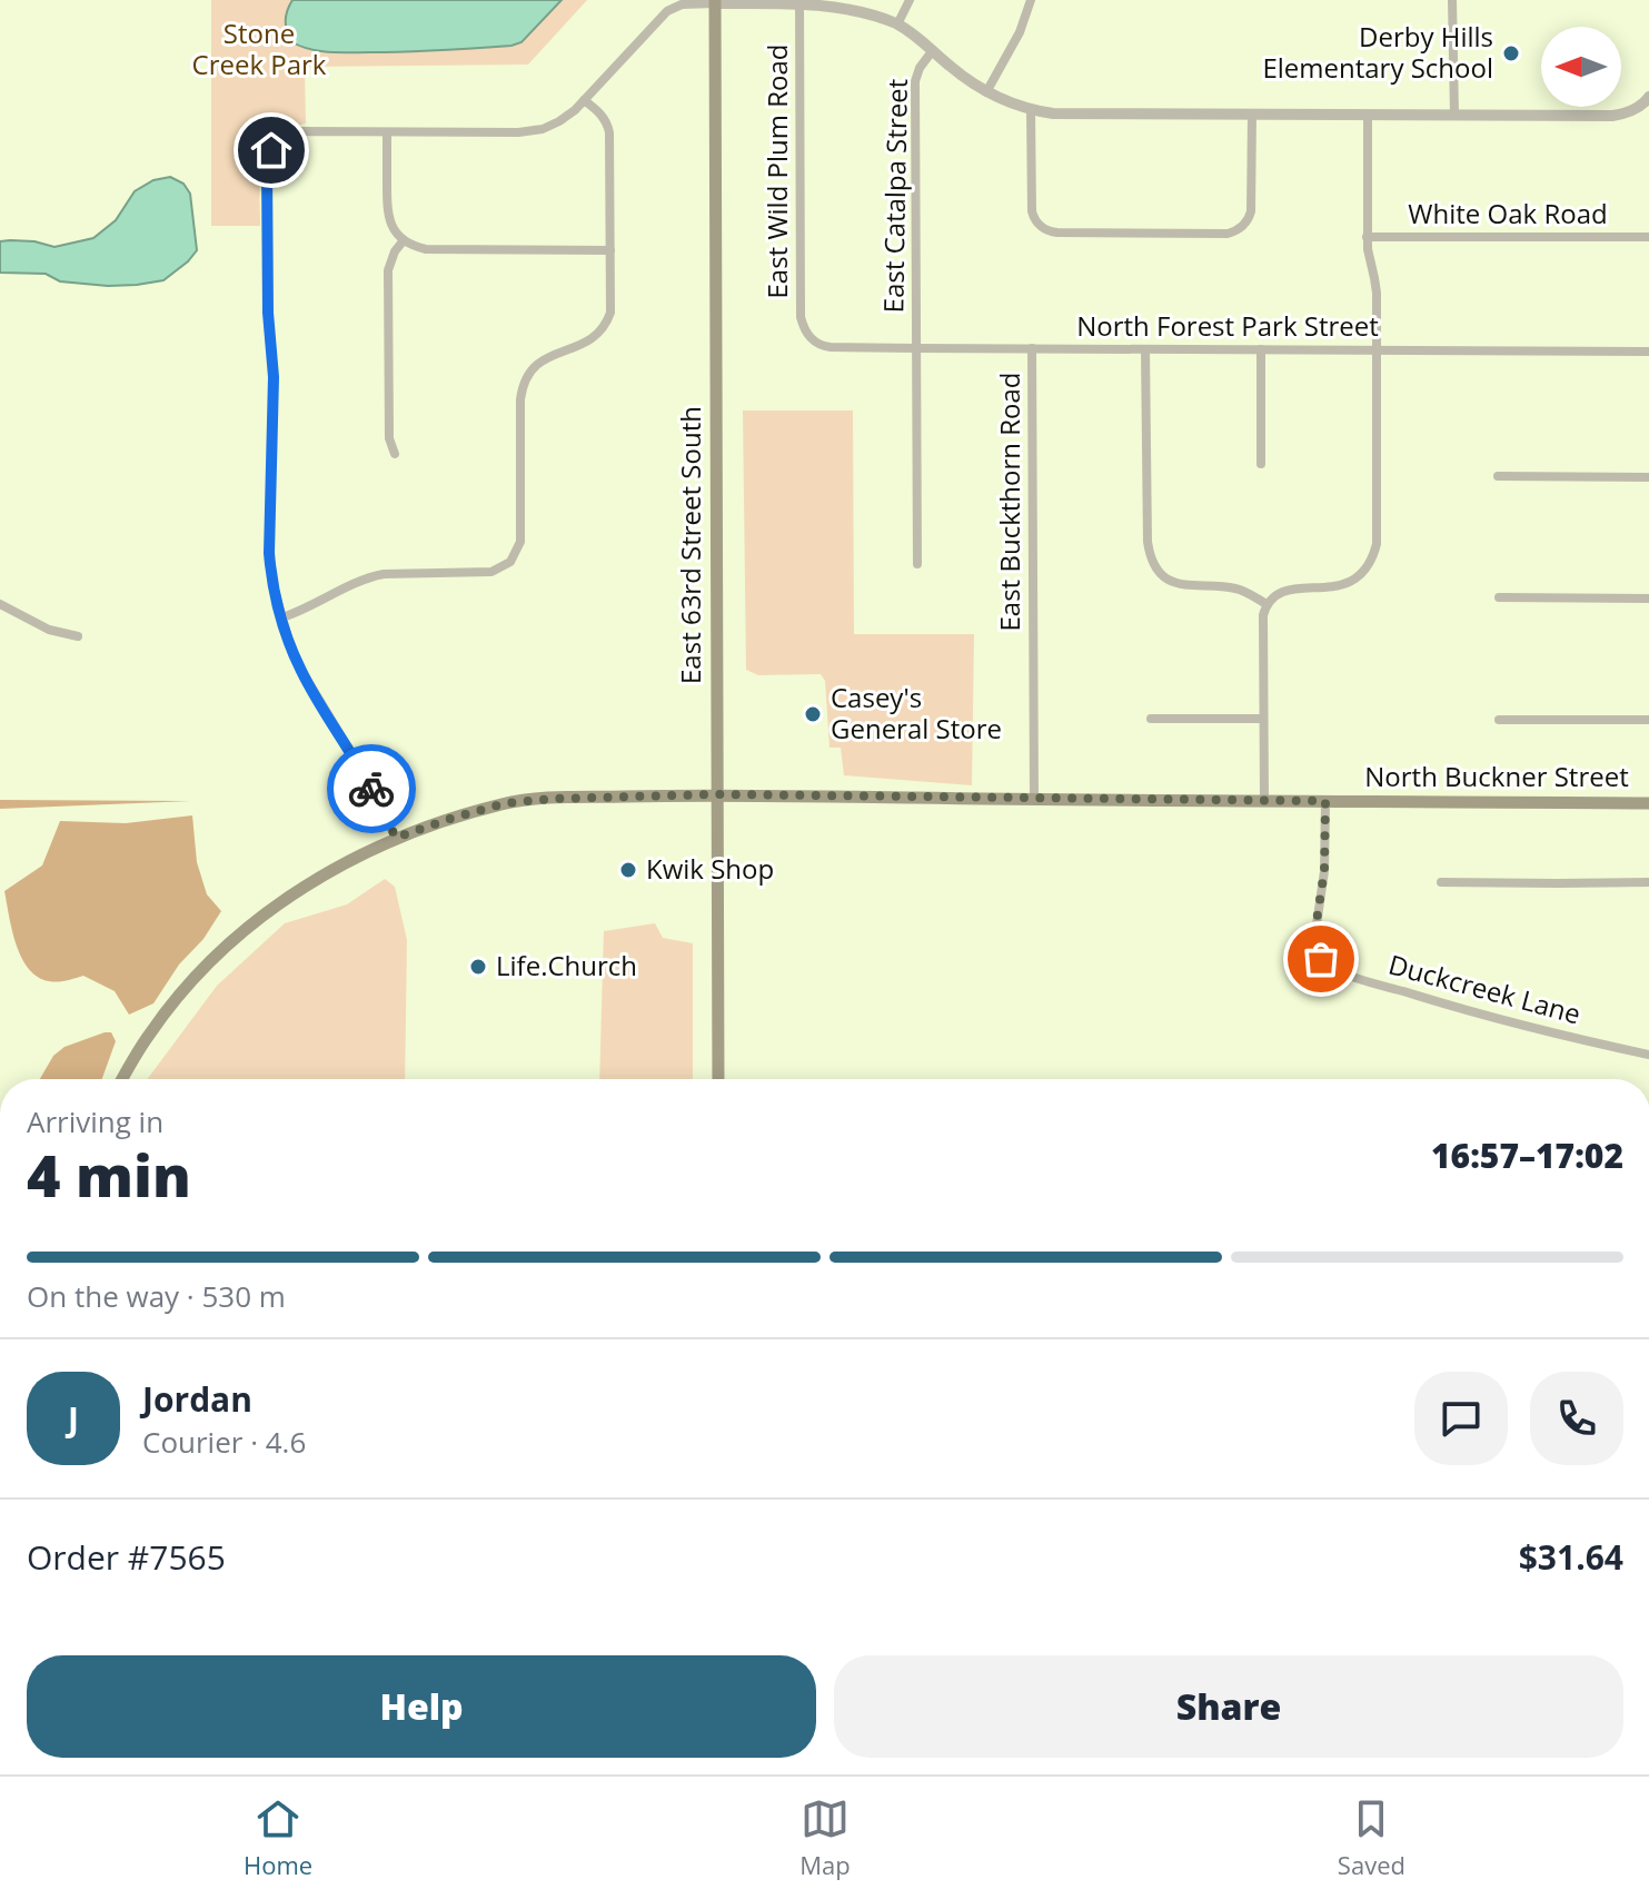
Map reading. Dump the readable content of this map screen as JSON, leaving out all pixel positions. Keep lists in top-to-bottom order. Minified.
{"streets":{"main road":["East 63rd Street South","North Buckner Street"],"street":["East Wild Plum Road","East Catalpa Street","White Oak Road","North Forest Park Street","East Buckthorn Road","Duckcreek Lane"]},"crossings":[["East Wild Plum Road","North Forest Park Street"],["East Catalpa Street","North Forest Park Street"],["North Forest Park Street","East Buckthorn Road"],["East Buckthorn Road","North Buckner Street"],["East 63rd Street South","North Buckner Street"],["North Buckner Street","Duckcreek Lane"]],"parks":["Stone Creek Park"],"places":["Derby Hills Elementary School","Casey's General Store","Kwik Shop","Life.Church"],"north":"left","page":{"heading":["4 min","Arriving in","16:57–17:02"],"panel":["Jordan","Courier · 4.6","Order #7565","$31.64"],"bar":"On the way · 530 m","round":"J","buttons":["Help","Share"],"tabs":["Home","Map","Saved"]}}
